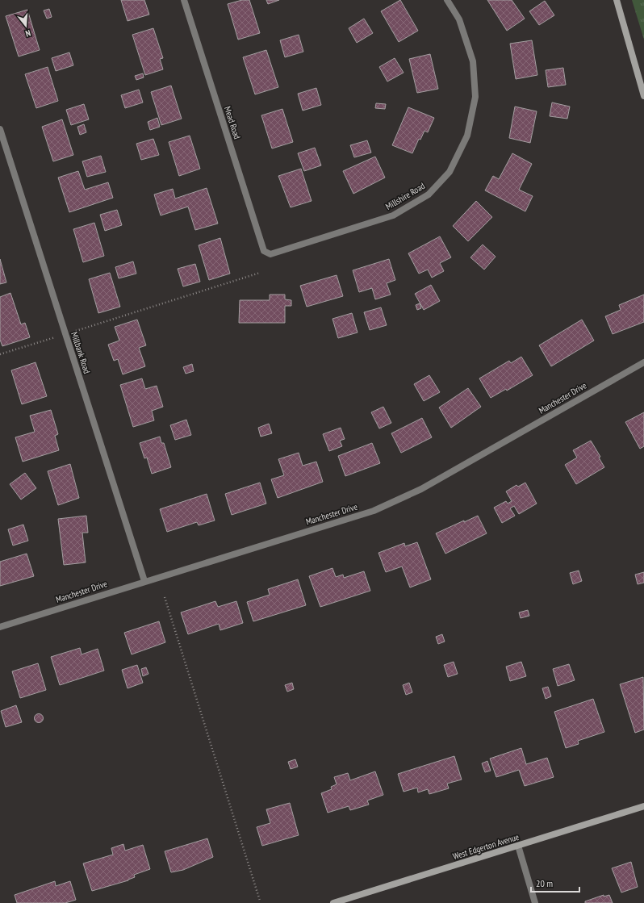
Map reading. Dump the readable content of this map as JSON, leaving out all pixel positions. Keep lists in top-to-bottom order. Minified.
{"streets":{"street":["Mead Road","Millshire Road","Millbank Road","Manchester Drive","West Edgerton Avenue"]},"crossings":[["Mead Road","Millshire Road"],["Millbank Road","Manchester Drive"]],"scale_bar":"20 m","north":"bottom"}
